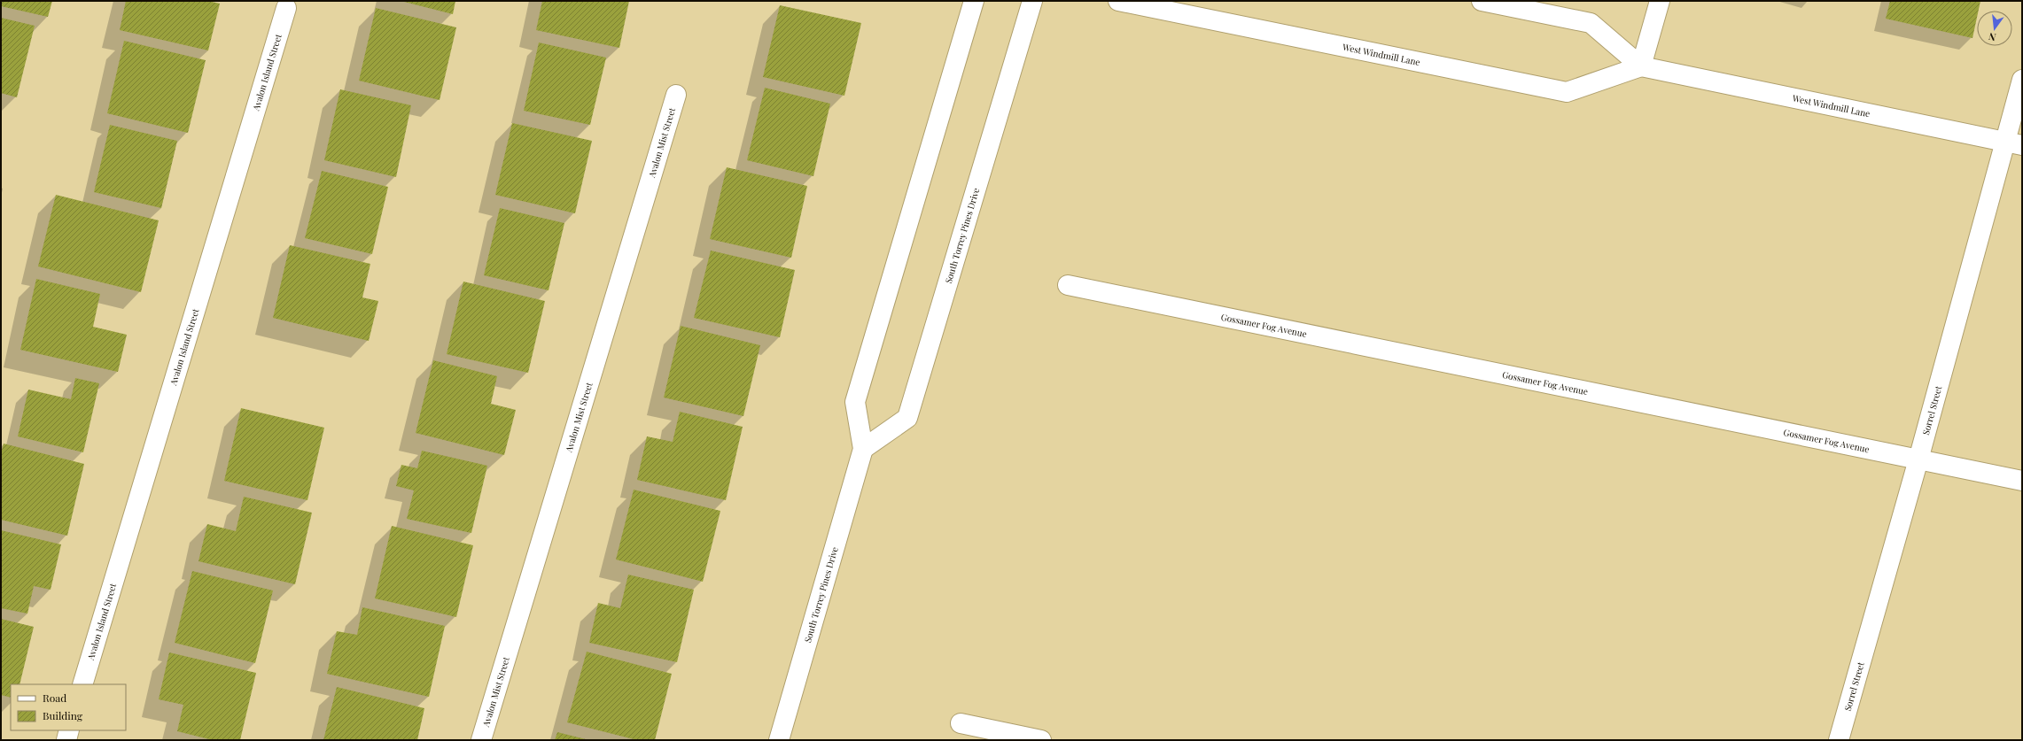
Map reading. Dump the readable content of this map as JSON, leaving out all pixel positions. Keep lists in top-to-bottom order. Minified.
{"streets":{"street":["West Windmill Lane","Avalon Island Street","Avalon Mist Street","South Torrey Pines Drive","Gossamer Fog Avenue","Sorrel Street"]},"crossings":[["West Windmill Lane","Sorrel Street"],["Gossamer Fog Avenue","Sorrel Street"]],"legend":["Road","Building"],"north":"bottom"}
